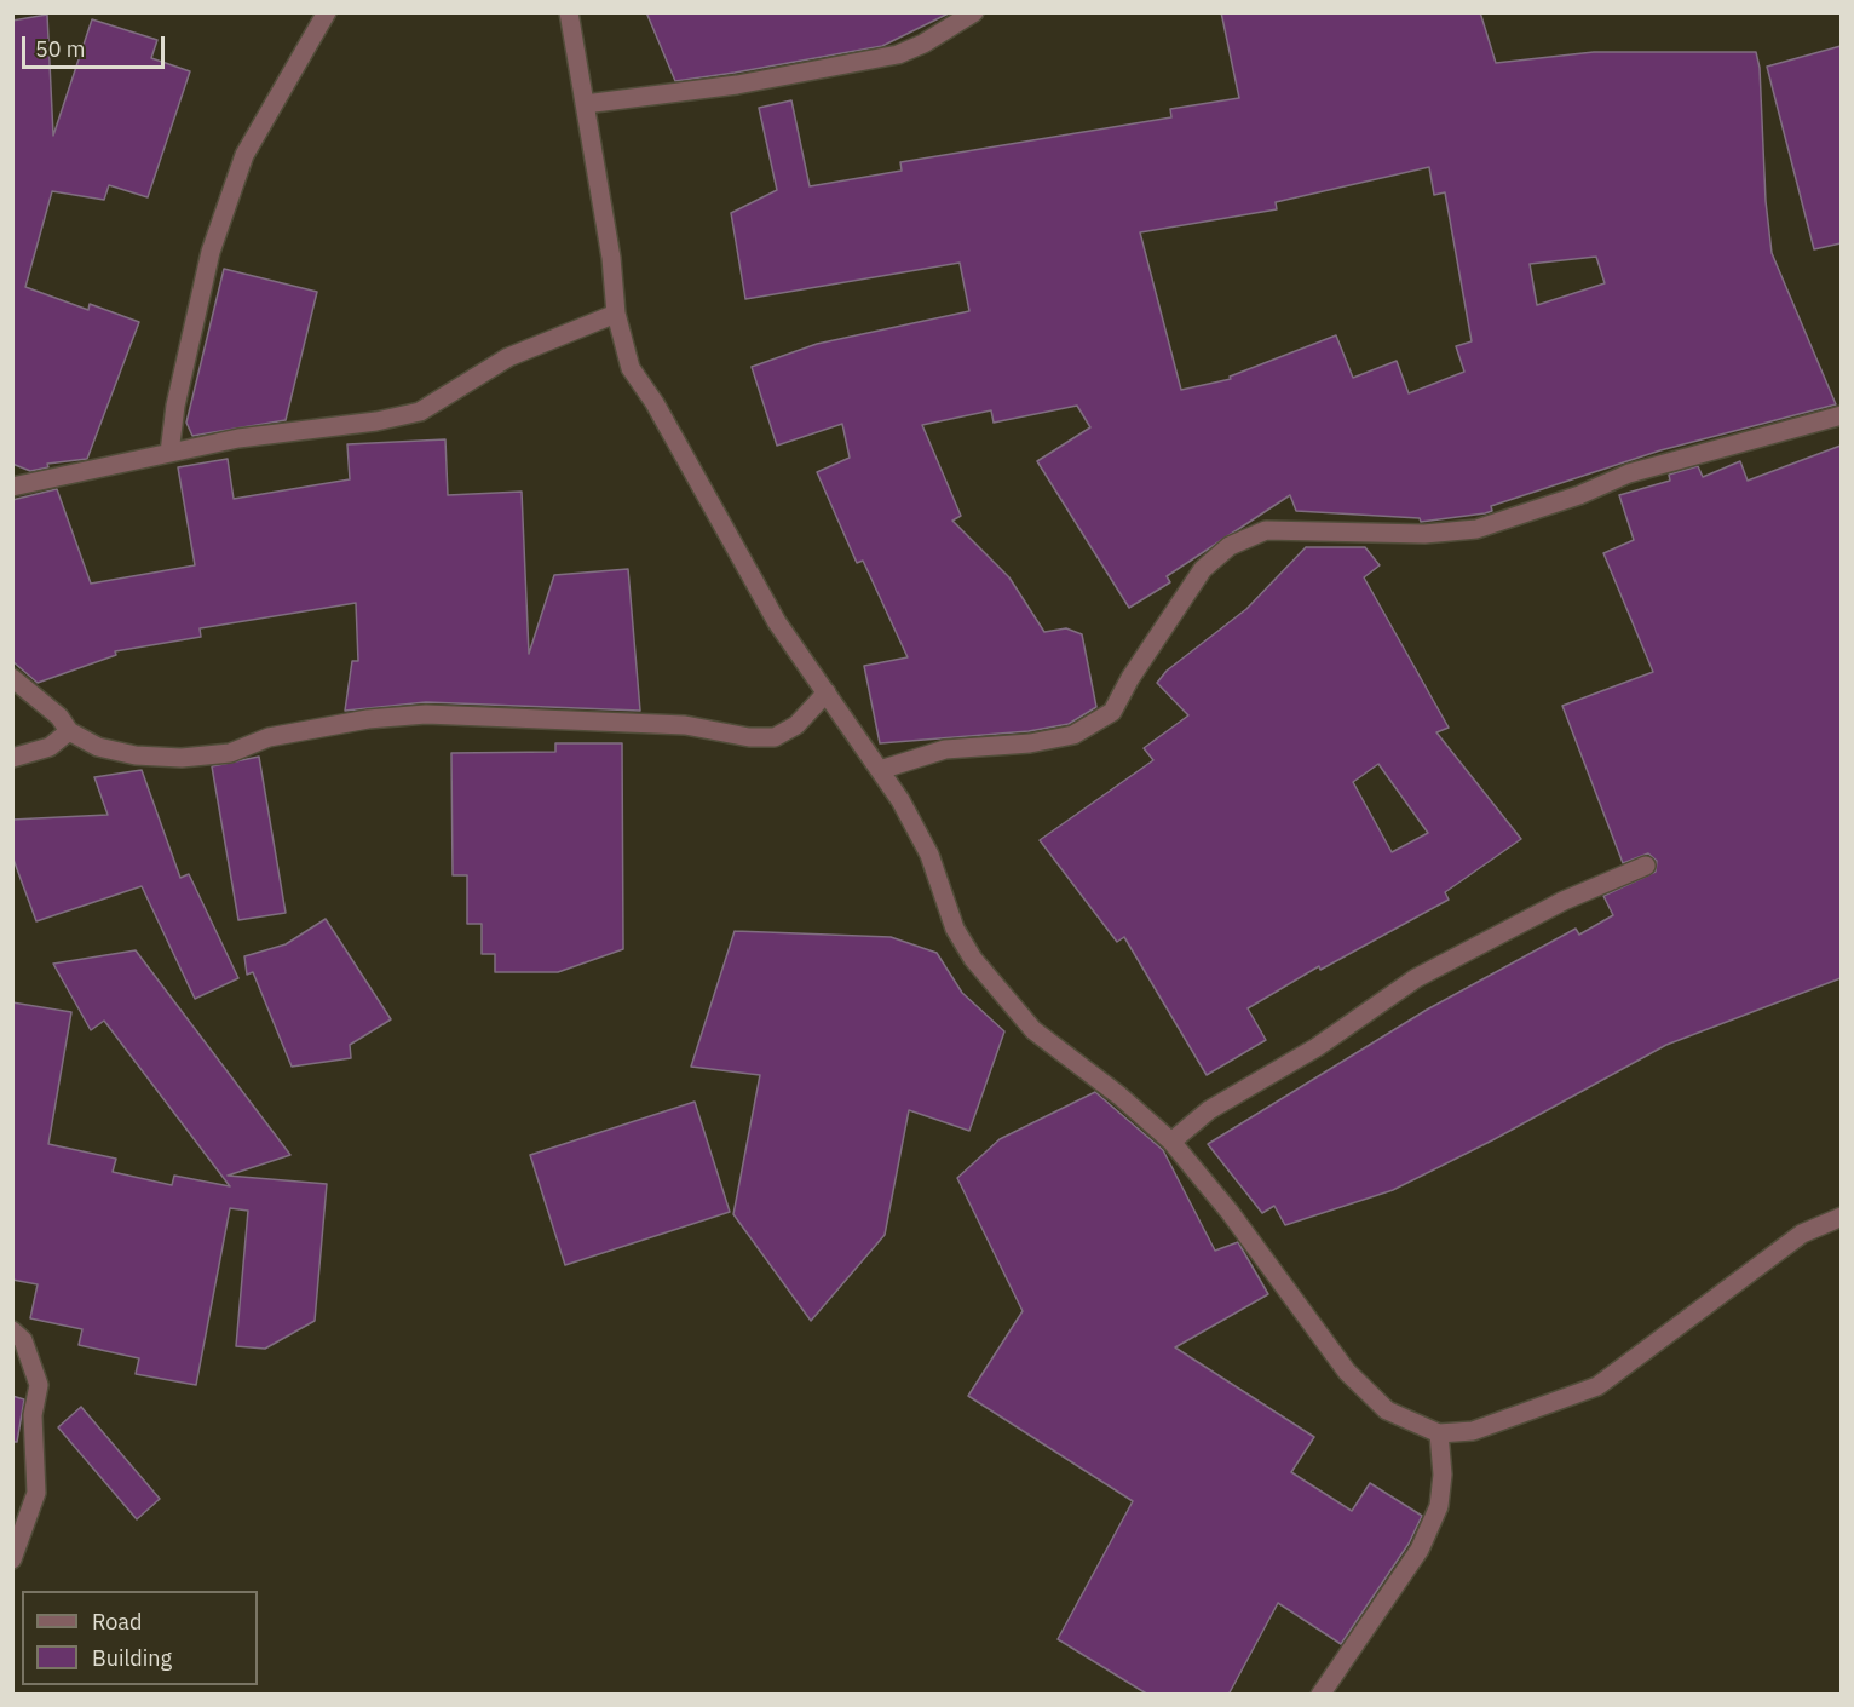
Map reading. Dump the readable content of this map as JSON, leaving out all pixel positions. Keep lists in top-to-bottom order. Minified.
{"legend":["Road","Building"],"scale_bar":"50 m"}
